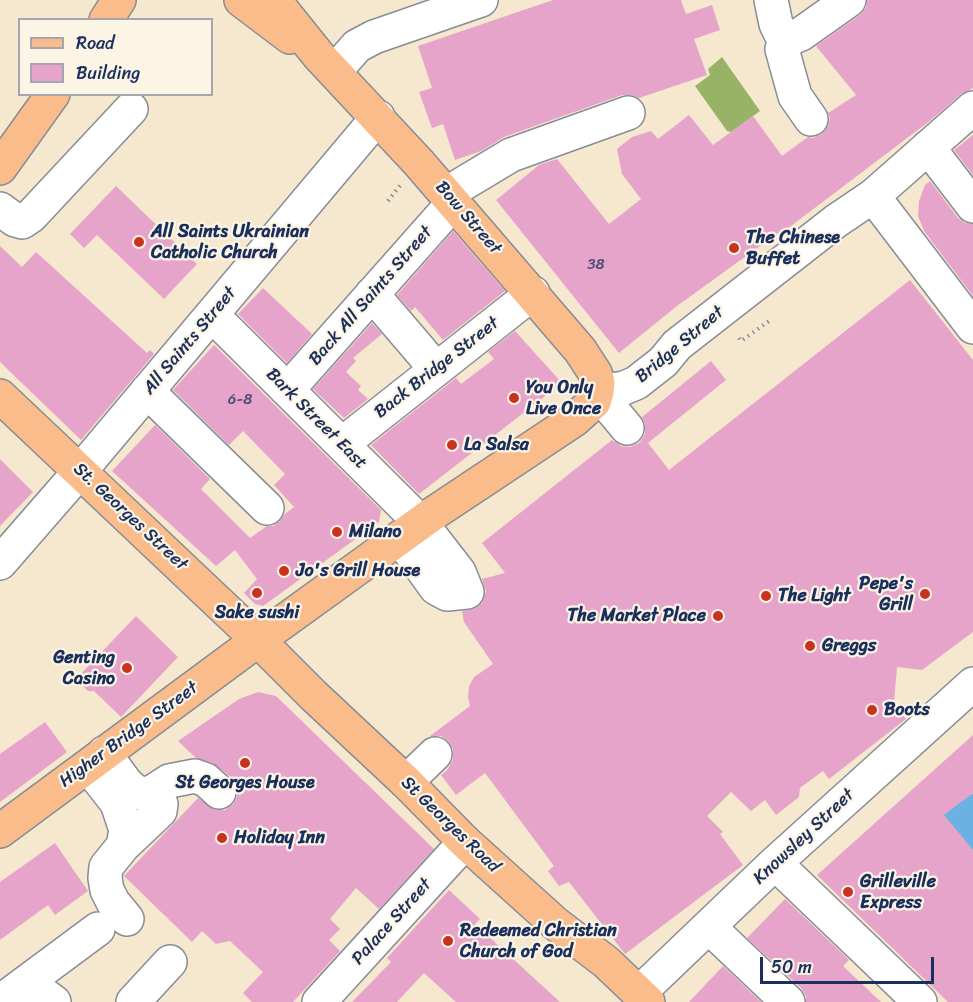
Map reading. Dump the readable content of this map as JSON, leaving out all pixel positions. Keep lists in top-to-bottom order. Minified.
{"streets":{"main road":["Bow Street","St. Georges Street","Higher Bridge Street","St Georges Road"],"street":["Back All Saints Street","All Saints Street","Bridge Street","Back Bridge Street","Bark Street East","Knowsley Street","Palace Street"]},"crossings":[["Bow Street","Back All Saints Street"],["Bow Street","All Saints Street"],["Bow Street","Bridge Street"],["Bow Street","Back Bridge Street"],["Back All Saints Street","Bark Street East"],["All Saints Street","Bark Street East"],["All Saints Street","St. Georges Street"],["Back Bridge Street","Bark Street East"],["St. Georges Street","Higher Bridge Street"],["St. Georges Street","St Georges Road"],["Higher Bridge Street","St Georges Road"],["St Georges Road","Knowsley Street"],["St Georges Road","Palace Street"]],"places":["All Saints Ukrainian Catholic Church","The Chinese Buffet","You Only Live Once","La Salsa","Milano","Jo's Grill House","Sake sushi","Pepe's Grill","The Light","The Market Place","Greggs","Genting Casino","Boots","St Georges House","Holiday Inn","Grilleville Express","Redeemed Christian Church of God"],"house_numbers":["38","6-8"],"legend":["Road","Building"],"scale_bar":"50 m"}
